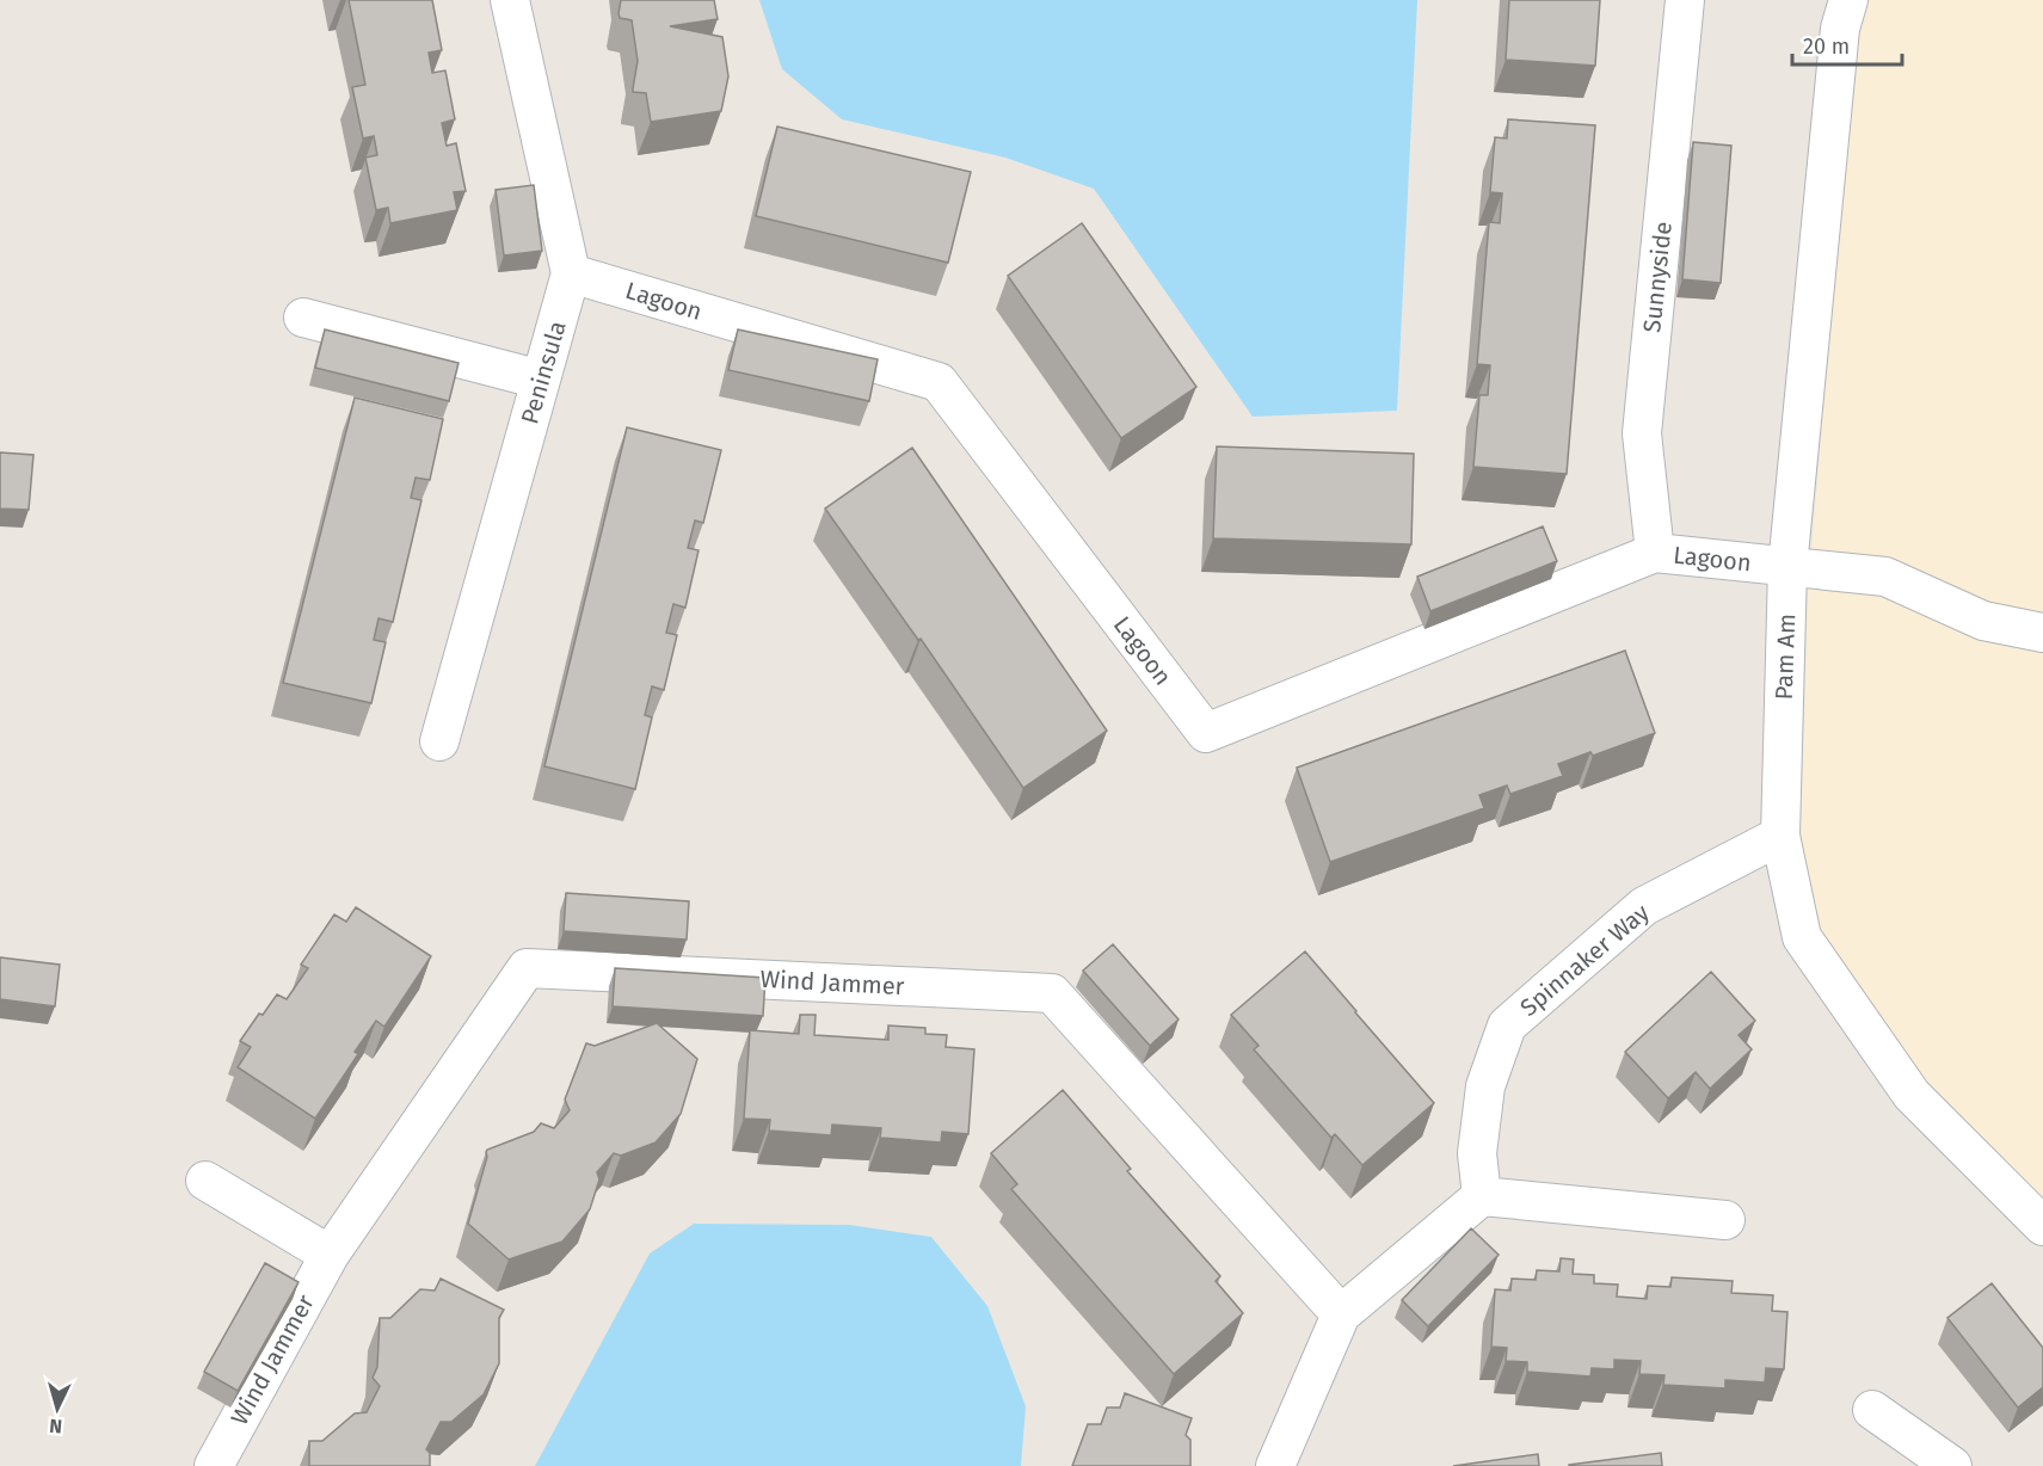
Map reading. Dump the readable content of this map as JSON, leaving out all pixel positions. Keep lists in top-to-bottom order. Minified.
{"streets":{"street":["Sunnyside","Lagoon","Peninsula","Pam Am","Spinnaker Way","Wind Jammer"]},"crossings":[["Sunnyside","Lagoon"],["Lagoon","Peninsula"],["Lagoon","Pam Am"],["Pam Am","Spinnaker Way"]],"scale_bar":"20 m","north":"bottom"}
